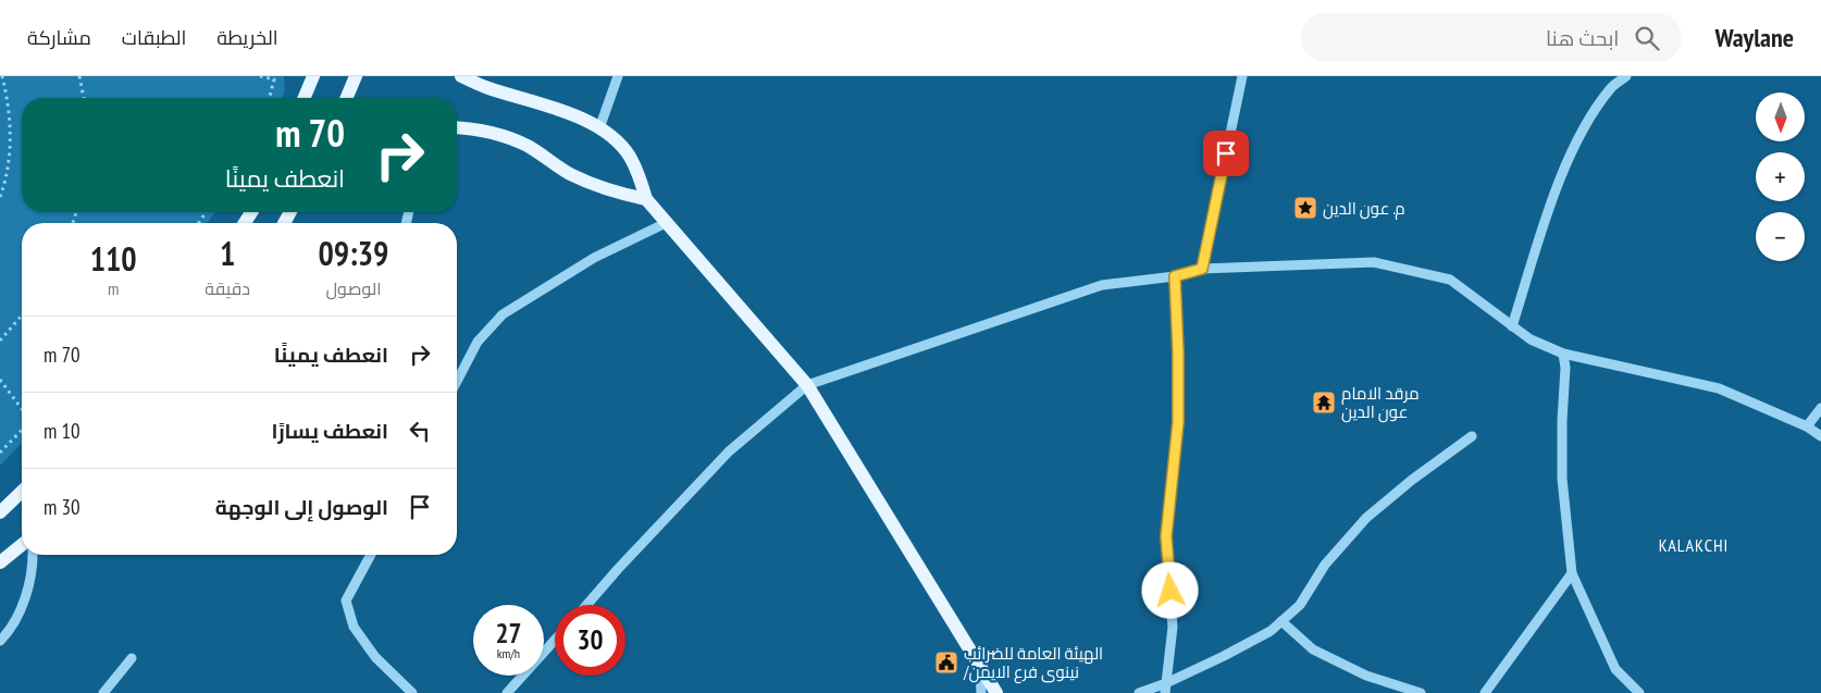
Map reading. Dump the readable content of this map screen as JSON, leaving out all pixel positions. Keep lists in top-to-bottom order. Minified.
{"districts":["KALAKCHI"],"places":{"place":["م. عون الدين"],"temple":["مرقد الامام عون الدين"],"public building":["الهيئة العامة للضرائب /نينوى فرع الايمن"]},"north":"bottom","page":{"header":"Waylane","search":"ابحث هنا","nav":["الخريطة","الطبقات","مشاركة"],"map_buttons":["+","−"],"turn":["70 m","انعطف يمينًا"],"eta":["09:39","الوصول","1","دقيقة","110","m"],"list":[{"name":"انعطف يمينًا","value":"70 m"},{"name":"انعطف يسارًا","value":"10 m"},{"name":"الوصول إلى الوجهة","value":"30 m"}],"speed":"27 km/h","limit":"30"}}
